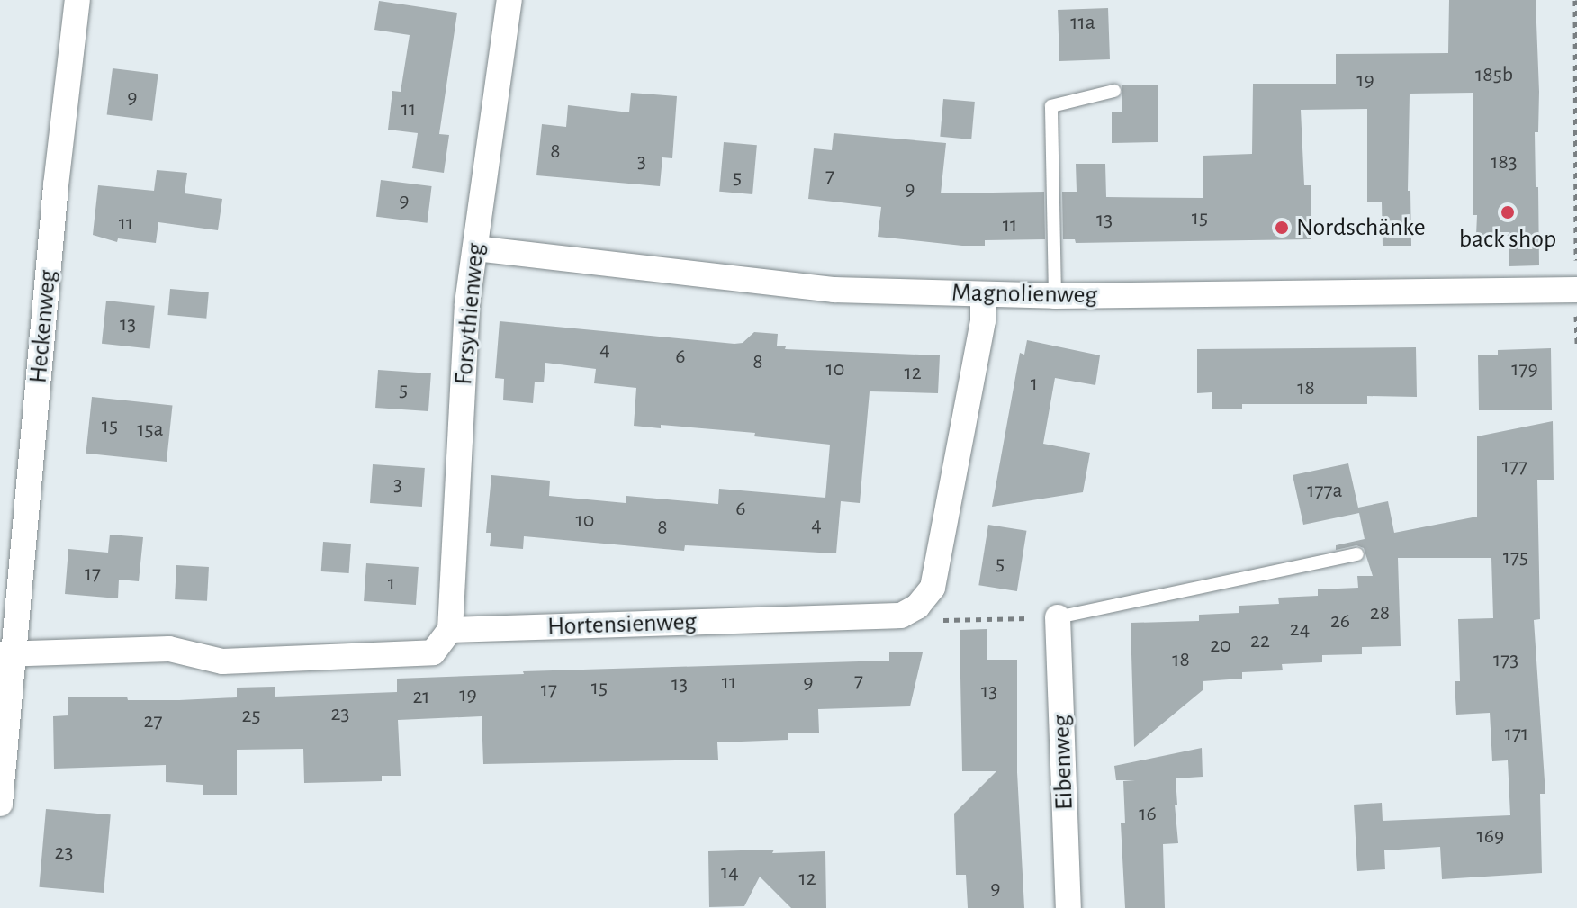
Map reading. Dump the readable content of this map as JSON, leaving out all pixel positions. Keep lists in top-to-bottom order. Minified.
{"streets":{"street":["Magnolienweg","Forsythienweg","Heckenweg","Hortensienweg","Eibenweg"]},"crossings":[["Magnolienweg","Forsythienweg"],["Forsythienweg","Hortensienweg"]],"places":["back shop","Nordschänke"],"house_numbers":["11a","185b","19","9","11","8","3","183","7","5","9","9","15","13","11","11","13","4","6","8","10","179","12","1","18","5","15","15a","177","3","177a","6","10","4","8","175","5","17","1","28","26","24","22","20","18","173","7","11","9","13","15","17","13","19","21","23","25","27","171","16","169","23","14","12","9"]}
